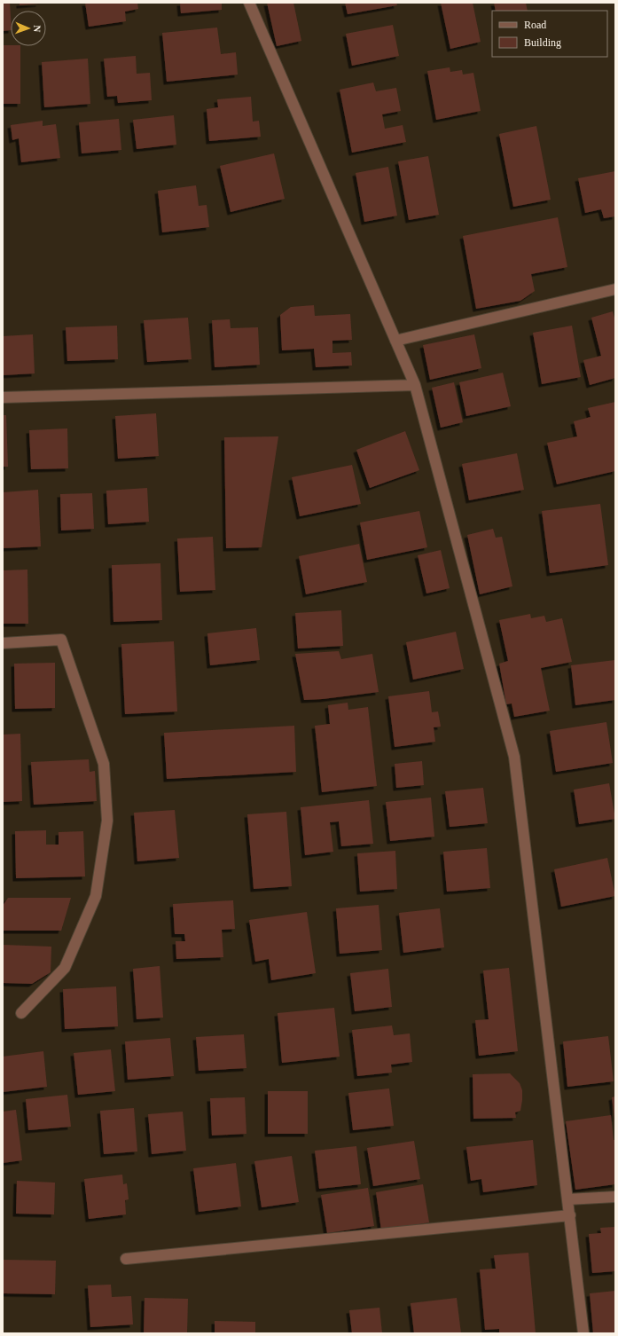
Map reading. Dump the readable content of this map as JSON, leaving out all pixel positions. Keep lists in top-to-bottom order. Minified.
{"legend":["Road","Building"],"north":"right"}
